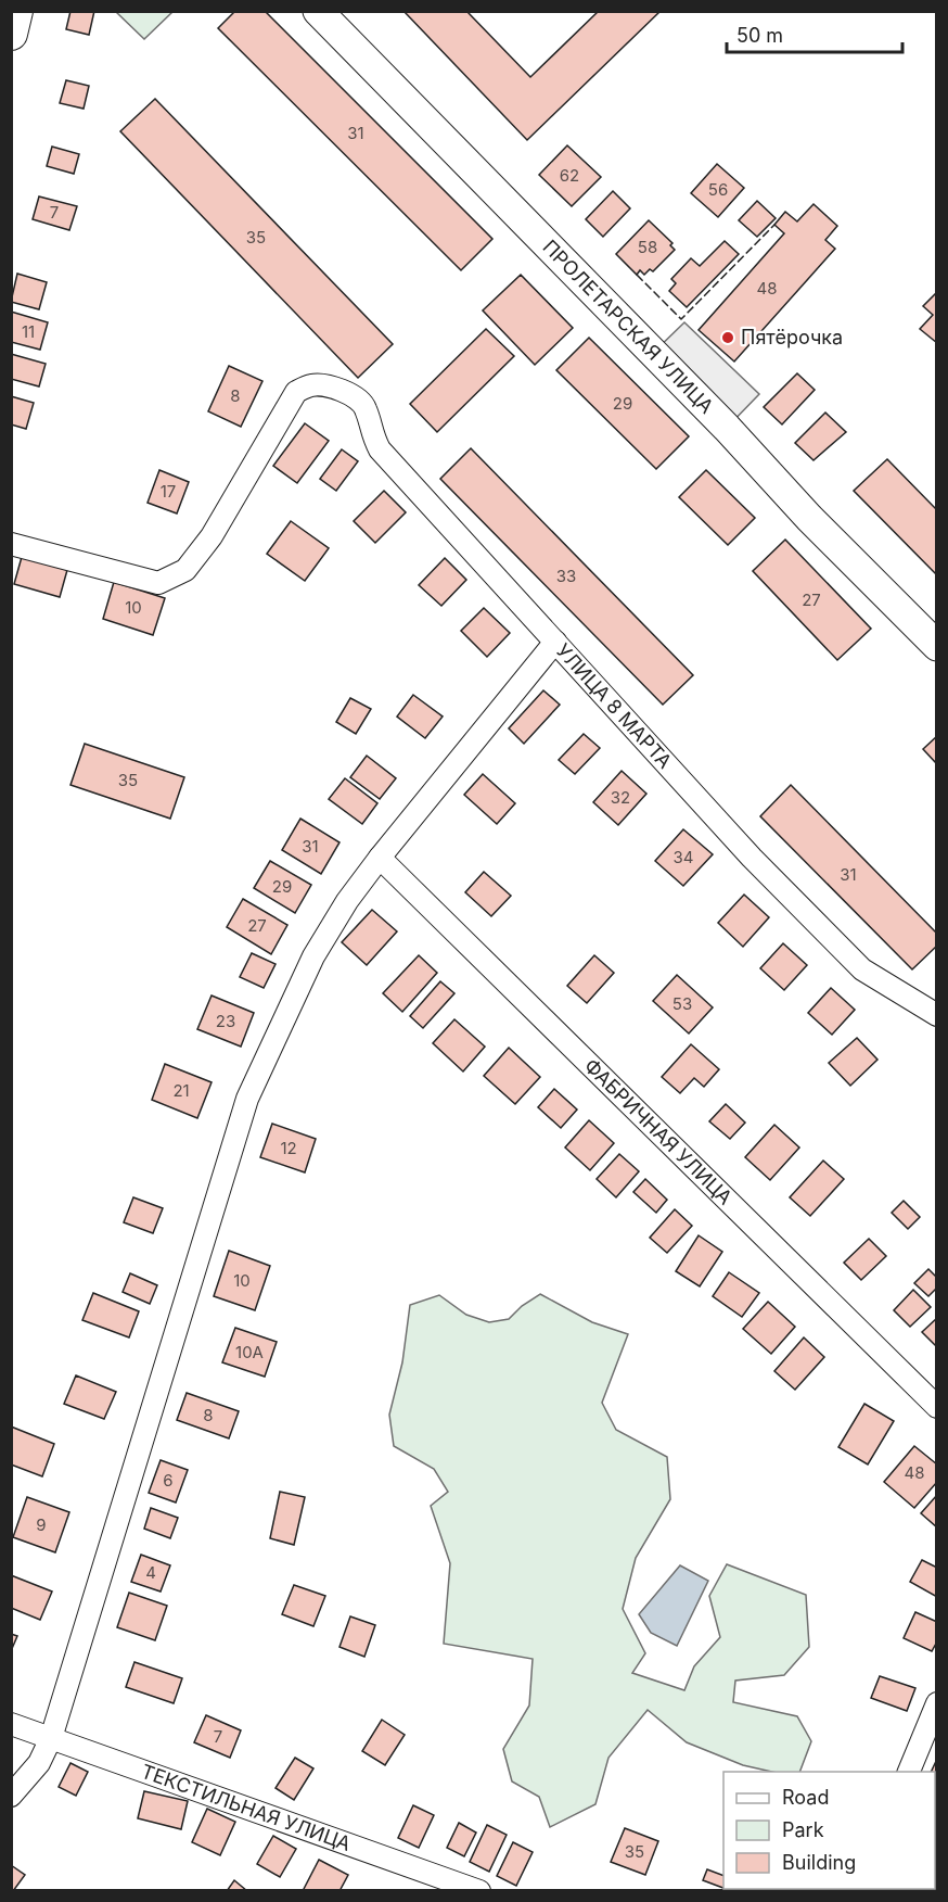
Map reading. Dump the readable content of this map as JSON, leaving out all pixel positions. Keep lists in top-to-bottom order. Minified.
{"streets":{"street":["ПРОЛЕТАРСКАЯ УЛИЦА","УЛИЦА 8 МАРТА","ФАБРИЧНАЯ УЛИЦА","ТЕКСТИЛЬНАЯ УЛИЦА"]},"places":["Пятёрочка"],"house_numbers":["31","62","56","7","35","58","48","11","8","29","17","33","27","10","35","32","31","34","31","29","27","53","23","21","12","10","10А","8","48","6","9","4","7","35"],"legend":["Road","Park","Building"],"scale_bar":"50 m"}
